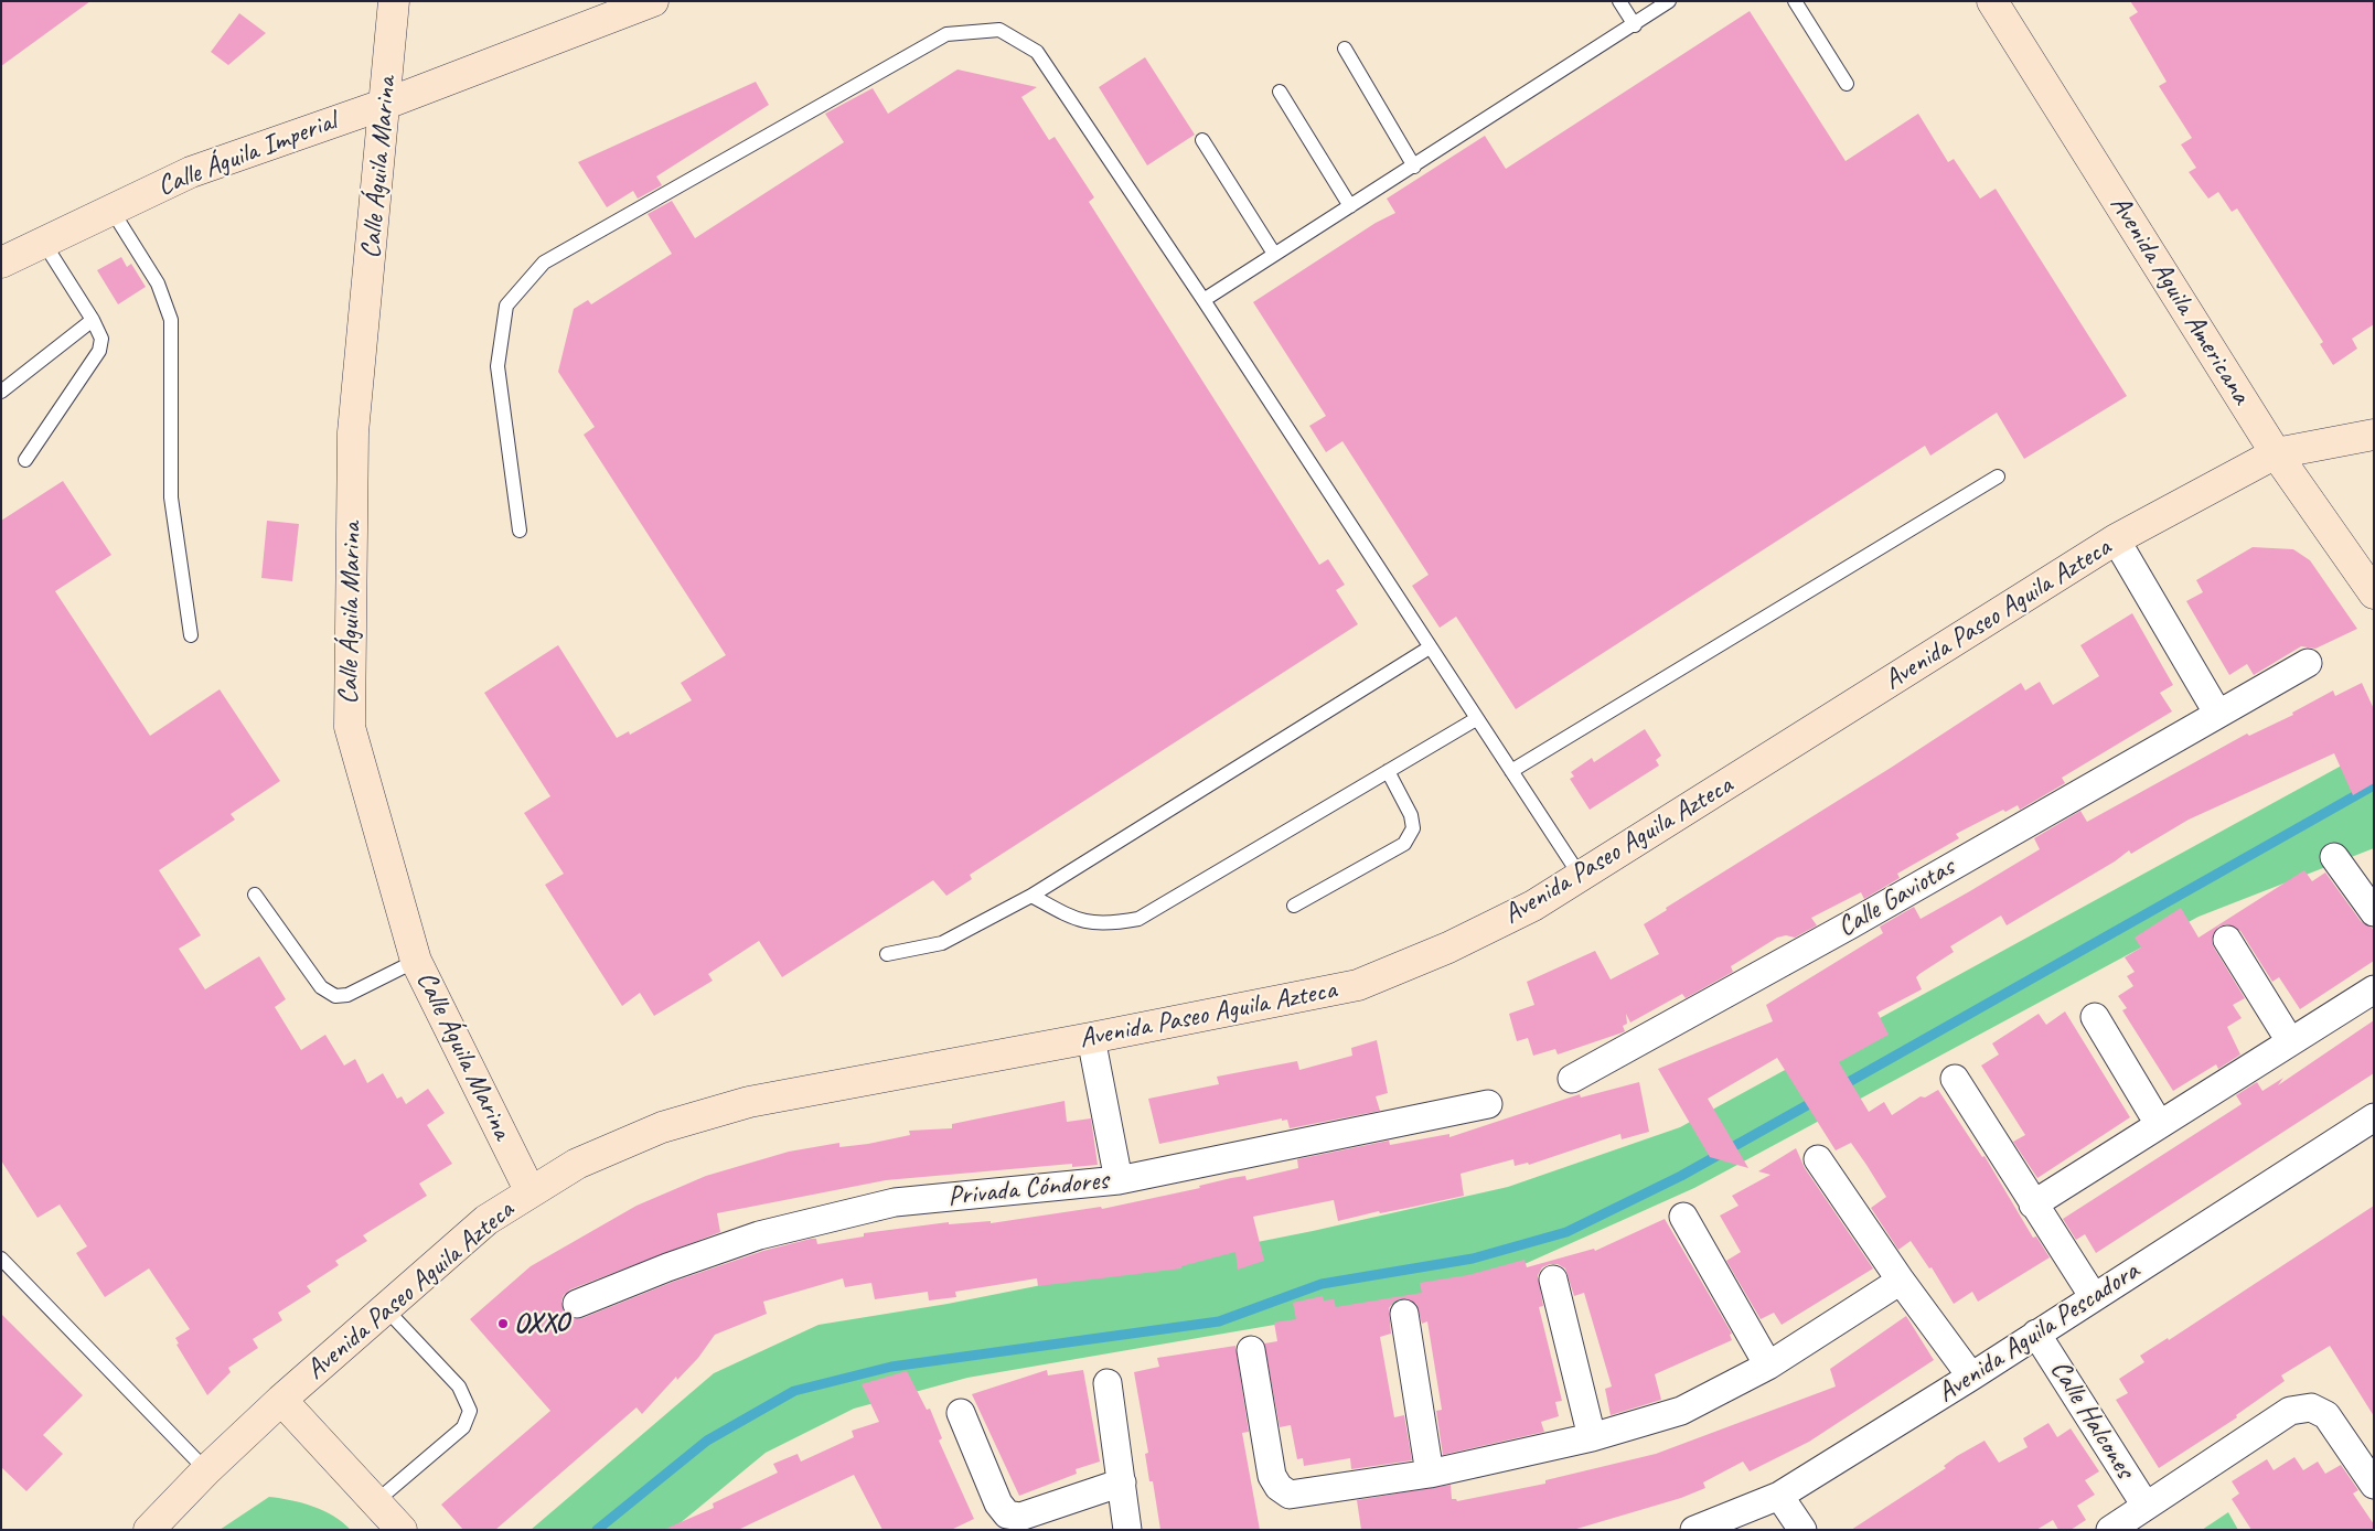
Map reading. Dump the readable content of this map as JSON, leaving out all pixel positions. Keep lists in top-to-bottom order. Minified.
{"streets":{"main road":["Calle Águila Imperial","Calle Águila Marina","Avenida Aguila Americana","Avenida Paseo Aguila Azteca"],"street":["Calle Gaviotas","Privada Cóndores","Avenida Aguila Pescadora","Calle Halcones"]},"crossings":[["Calle Águila Imperial","Calle Águila Marina"],["Calle Águila Marina","Avenida Paseo Aguila Azteca"],["Avenida Aguila Americana","Avenida Paseo Aguila Azteca"],["Avenida Aguila Pescadora","Calle Halcones"]],"places":["OXXO"]}
